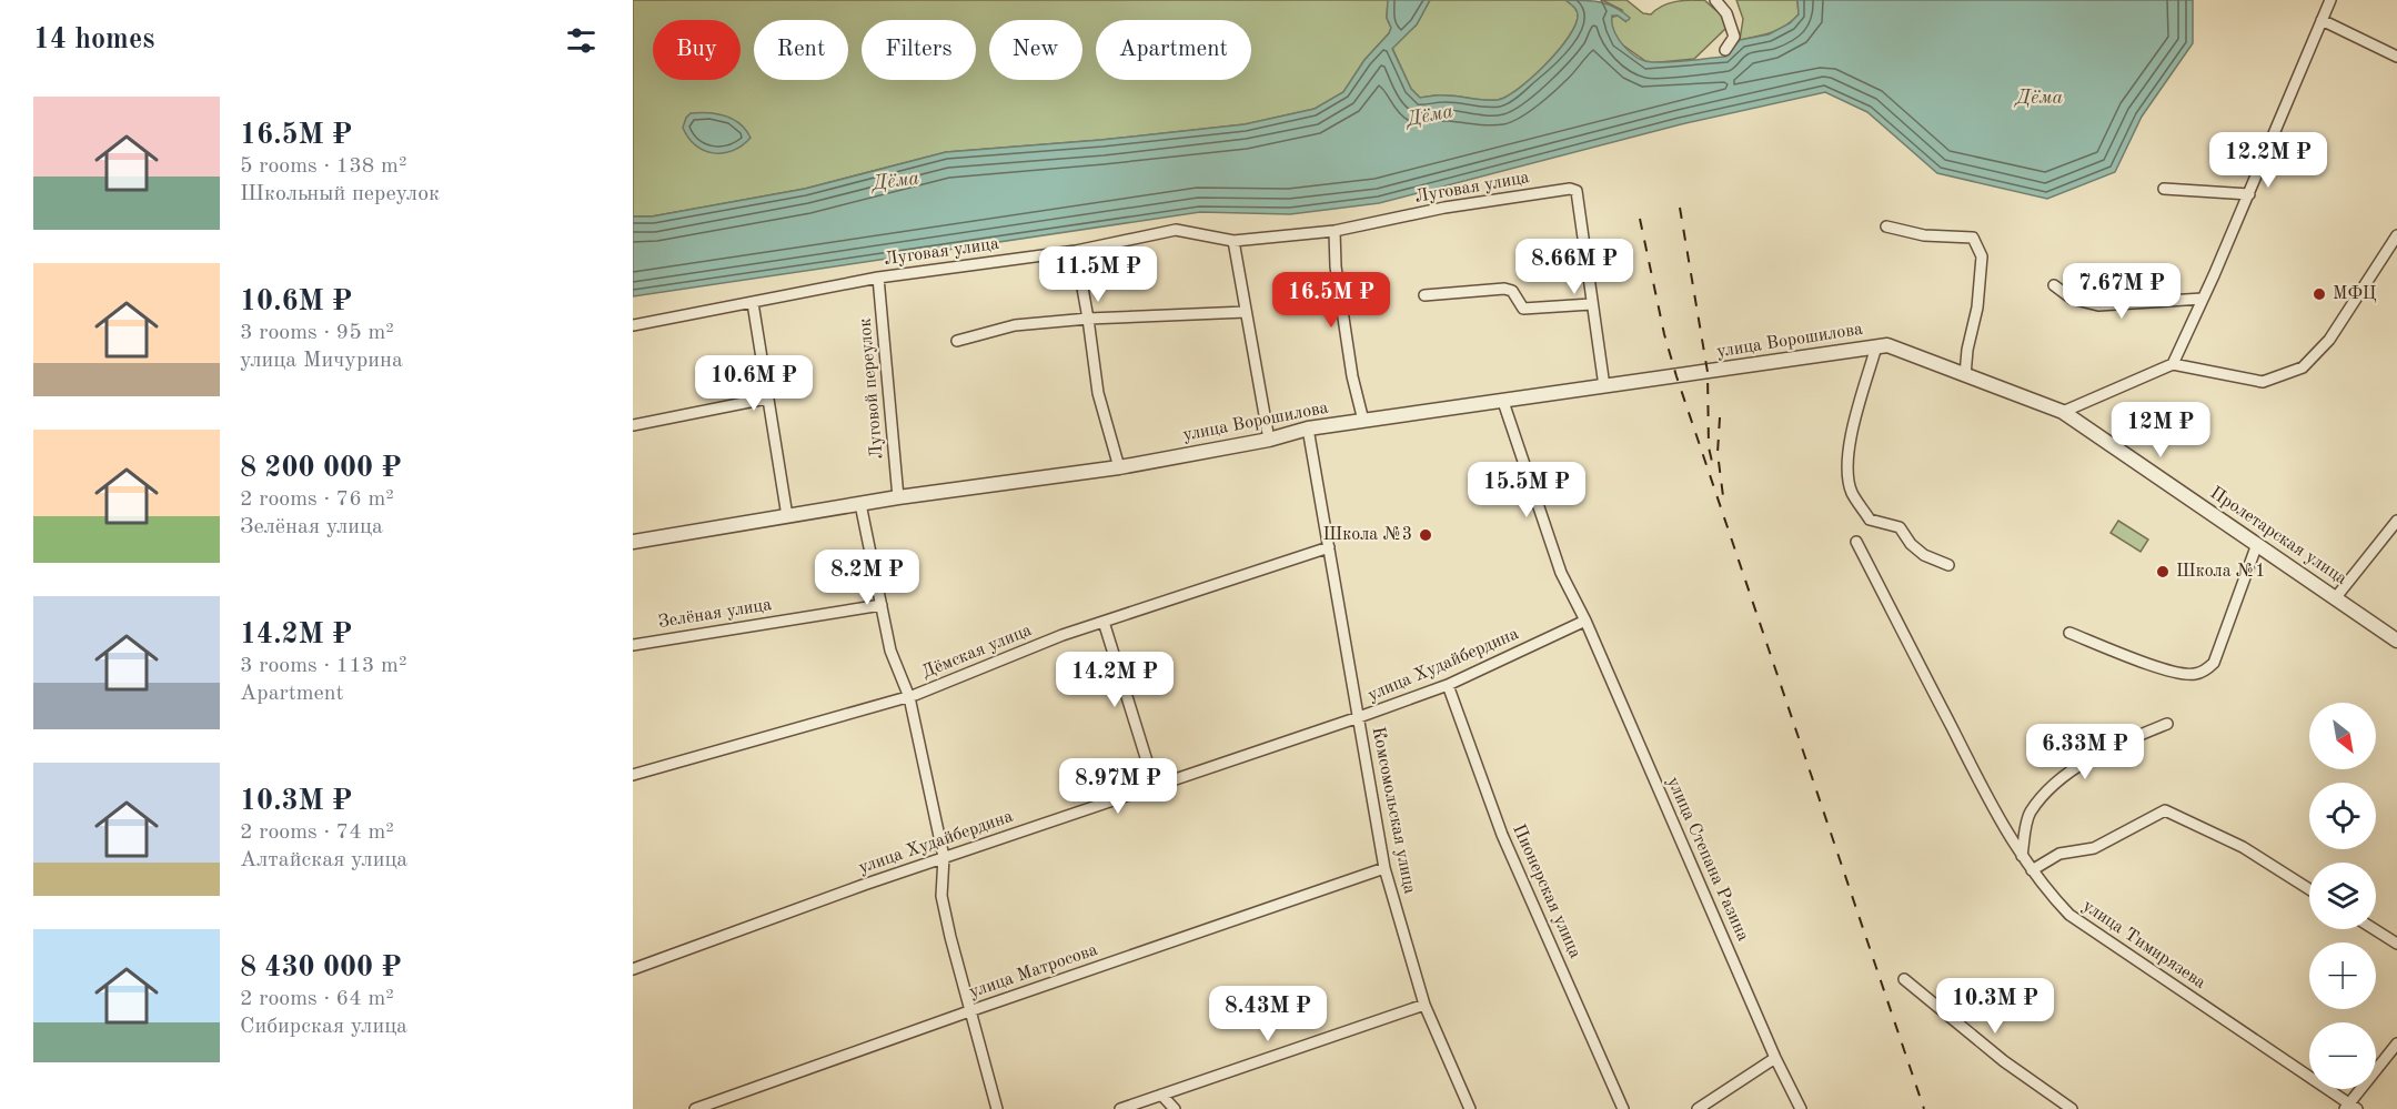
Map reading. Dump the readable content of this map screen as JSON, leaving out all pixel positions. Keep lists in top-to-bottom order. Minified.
{"streets":{"street":["Луговая улица","улица Ворошилова","Луговой переулок","Пролетарская улица","Зелёная улица","Дёмская улица","улица Худайбердина","Комсомольская улица","улица Степана Разина","Пионерская улица","улица Тимирязева","улица Матросова"]},"crossings":[["Луговая улица","Луговой переулок"],["улица Ворошилова","Луговой переулок"],["улица Ворошилова","Пролетарская улица"],["улица Ворошилова","Комсомольская улица"],["улица Ворошилова","улица Степана Разина"],["Дёмская улица","Комсомольская улица"],["улица Худайбердина","Комсомольская улица"],["улица Худайбердина","улица Степана Разина"],["улица Худайбердина","Пионерская улица"],["Комсомольская улица","улица Матросова"]],"water":["Дёма"],"places":["МФЦ","Школа №3","Школа №1"],"north":"bottom right","page":{"heading":"14 homes","chip":["Buy","Rent","Filters","New","Apartment"],"list":[{"name":"16.5M ₽","note":"5 rooms · 138 m² · Школьный переулок"},{"name":"10.6M ₽","note":"3 rooms · 95 m² · улица Мичурина"},{"name":"8 200 000 ₽","note":"2 rooms · 76 m² · Зелёная улица"},{"name":"14.2M ₽","note":"3 rooms · 113 m² · Apartment"},{"name":"10.3M ₽","note":"2 rooms · 74 m² · Алтайская улица"},{"name":"8 430 000 ₽","note":"2 rooms · 64 m² · Сибирская улица"}],"price":["12.2M ₽","8.66M ₽","11.5M ₽","7.67M ₽","16.5M ₽","10.6M ₽","12M ₽","15.5M ₽","8.2M ₽","14.2M ₽","6.33M ₽","8.97M ₽","10.3M ₽","8.43M ₽"],"map_buttons":["+","−"]}}
